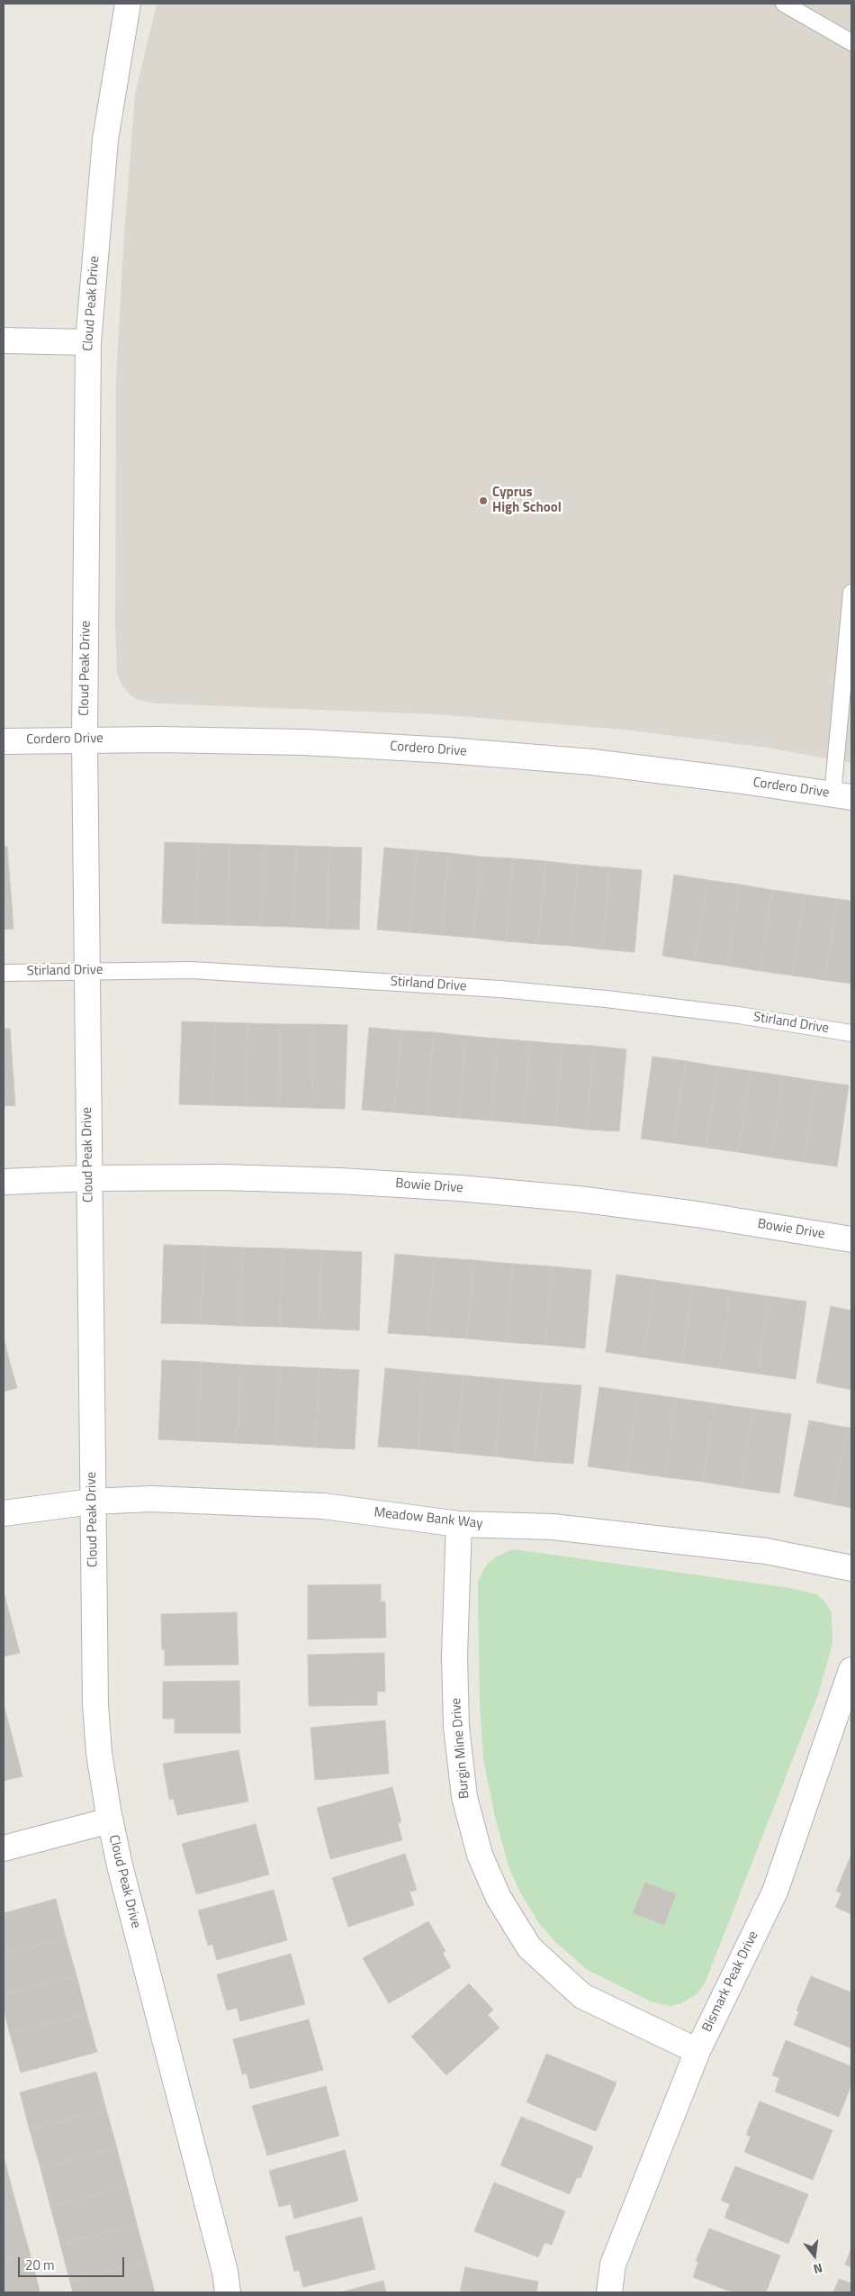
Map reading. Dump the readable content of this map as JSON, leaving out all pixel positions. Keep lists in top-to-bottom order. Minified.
{"streets":{"street":["Cloud Peak Drive","Cordero Drive","Bowie Drive","Meadow Bank Way","Burgin Mine Drive","Bismark Peak Drive"],"lane":["Stirland Drive"]},"crossings":[["Cloud Peak Drive","Cordero Drive"],["Cloud Peak Drive","Stirland Drive"],["Cloud Peak Drive","Bowie Drive"],["Cloud Peak Drive","Meadow Bank Way"],["Meadow Bank Way","Burgin Mine Drive"],["Burgin Mine Drive","Bismark Peak Drive"]],"places":["Cyprus High School"],"scale_bar":"20 m","north":"bottom"}
